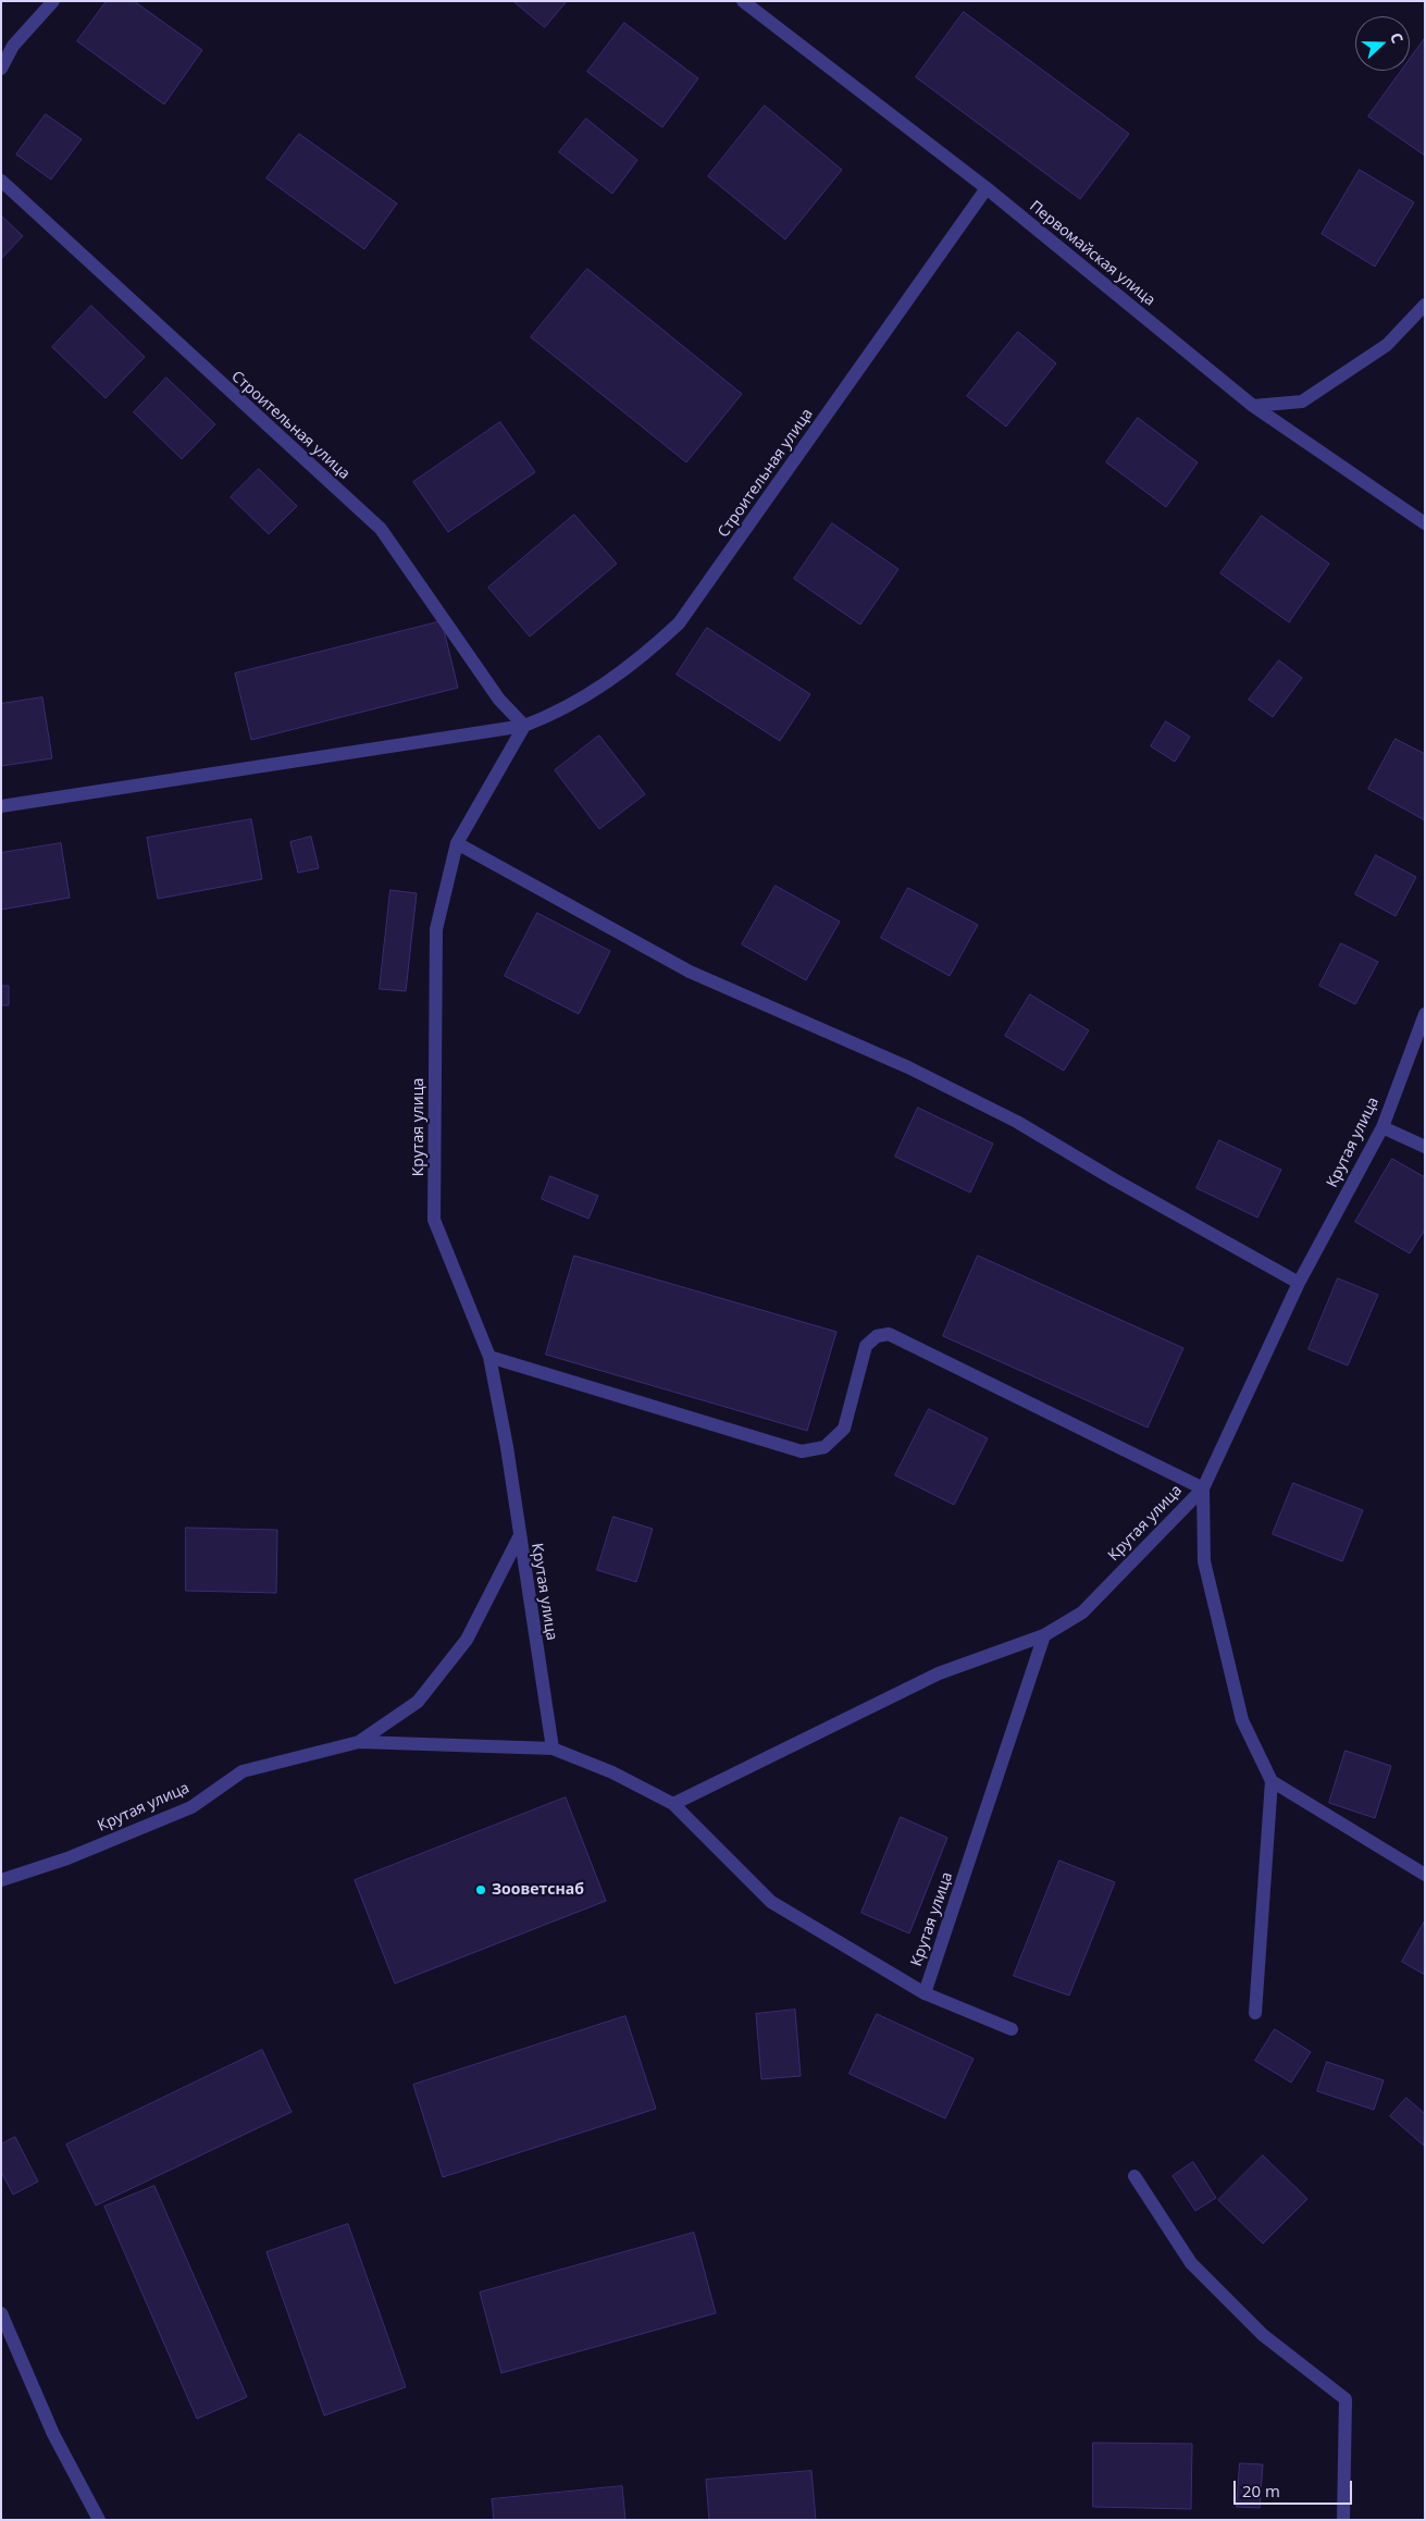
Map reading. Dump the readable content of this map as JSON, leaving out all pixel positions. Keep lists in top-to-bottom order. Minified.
{"streets":{"street":["Первомайская улица","Строительная улица","Крутая улица"]},"crossings":[["Первомайская улица","Строительная улица"],["Строительная улица","Крутая улица"]],"places":["Зооветснаб"],"scale_bar":"20 m","north":"right"}
